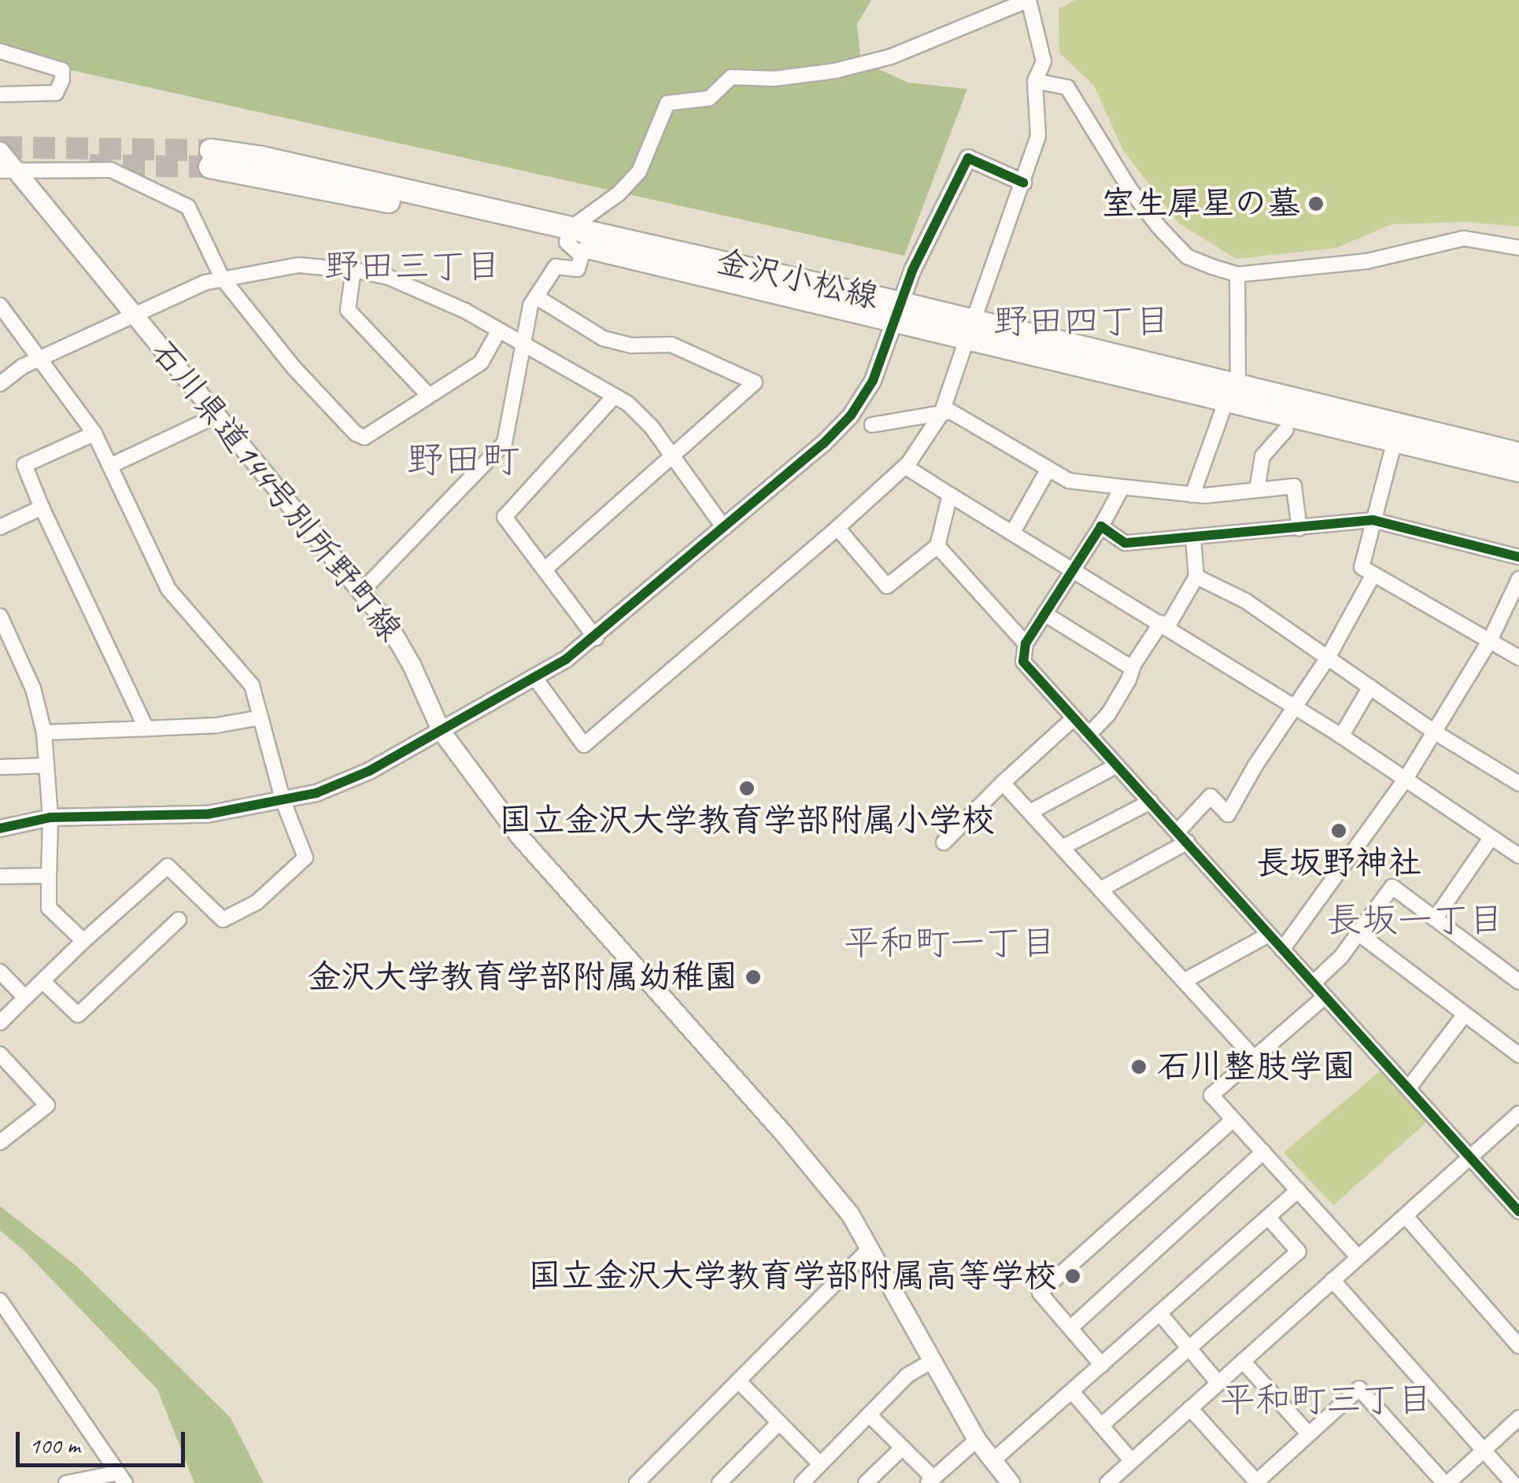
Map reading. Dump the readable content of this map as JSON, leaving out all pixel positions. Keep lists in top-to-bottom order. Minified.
{"streets":{"main road":["金沢小松線","石川県道144号別所野町線"]},"districts":["野田三丁目","野田四丁目","野田町","長坂一丁目","平和町一丁目","平和町三丁目"],"places":["室生犀星の墓","国立金沢大学教育学部附属小学校","長坂野神社","金沢大学教育学部附属幼稚園","石川整肢学園","国立金沢大学教育学部附属高等学校"],"scale_bar":"100 m"}
